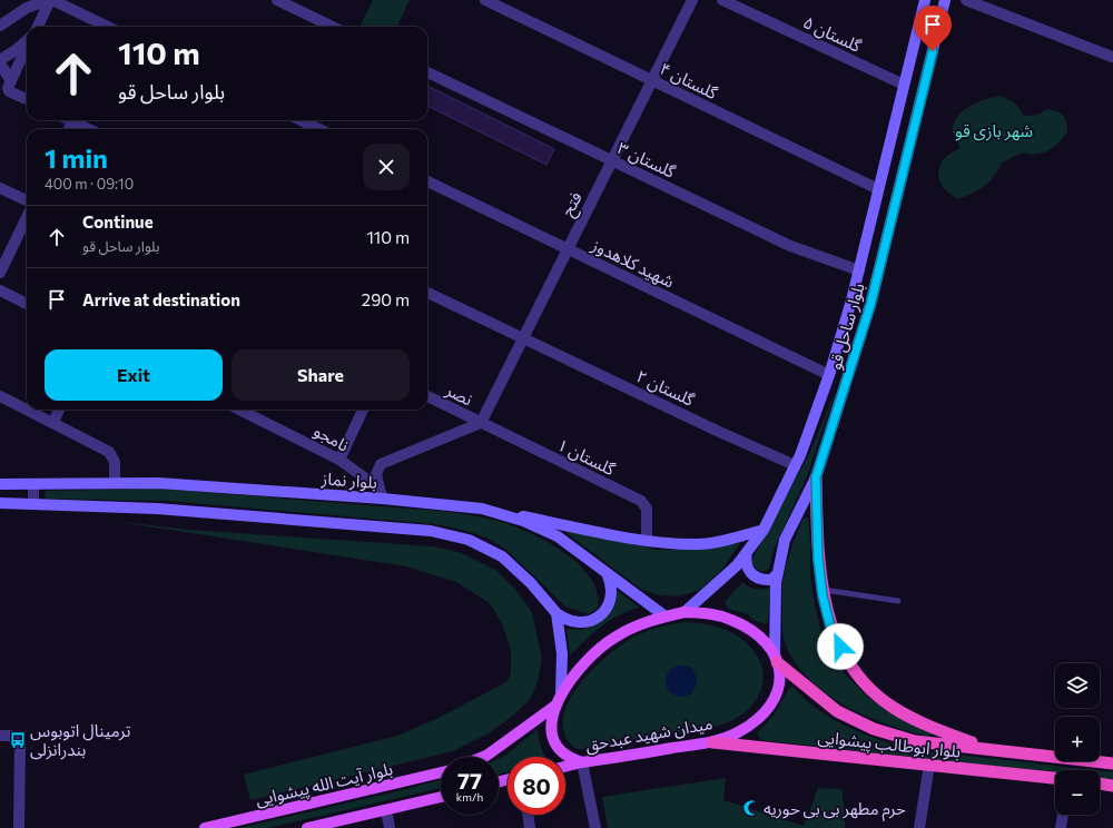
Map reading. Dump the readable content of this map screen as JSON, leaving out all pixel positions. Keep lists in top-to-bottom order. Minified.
{"streets":{"highway":["بلوار ابوطالب پیشوایی"],"main road":["بلوار ساحل قو","بلوار نماز","میدان شهید عبدحق","بلوار آیت الله پیشوایی"],"street":["گلستان ۵","گلستان ۴","گلستان ۳","فتح","شهید کلاهدوز","گلستان ۲","نصر","نامجو","گلستان ۱"]},"crossings":[["گلستان ۵","بلوار ساحل قو"],["گلستان ۴","فتح"],["گلستان ۴","بلوار ساحل قو"],["گلستان ۳","فتح"],["گلستان ۳","بلوار ساحل قو"],["فتح","شهید کلاهدوز"],["فتح","گلستان ۲"],["فتح","نصر"],["فتح","گلستان ۱"],["شهید کلاهدوز","بلوار ساحل قو"],["بلوار ساحل قو","گلستان ۲"],["بلوار ساحل قو","میدان شهید عبدحق"],["بلوار ساحل قو","بلوار ابوطالب پیشوایی"],["نصر","گلستان ۱"],["نامجو","بلوار نماز"],["بلوار نماز","میدان شهید عبدحق"],["میدان شهید عبدحق","بلوار ابوطالب پیشوایی"]],"parks":["شهر بازی قو"],"places":{"bus stop":["ترمینال اتوبوس بندرانزلی"],"mosque":["حرم مطهر بی بی حوریه"]},"page":{"turn":["110 m","بلوار ساحل قو"],"heading":["1 min","400 m · 09:10"],"list":[{"name":"Continue","note":"بلوار ساحل قو","value":"110 m"},{"name":"Arrive at destination","value":"290 m"}],"buttons":["Exit","Share"],"map_buttons":["+","−"],"speed":"77 km/h","limit":"80"}}
